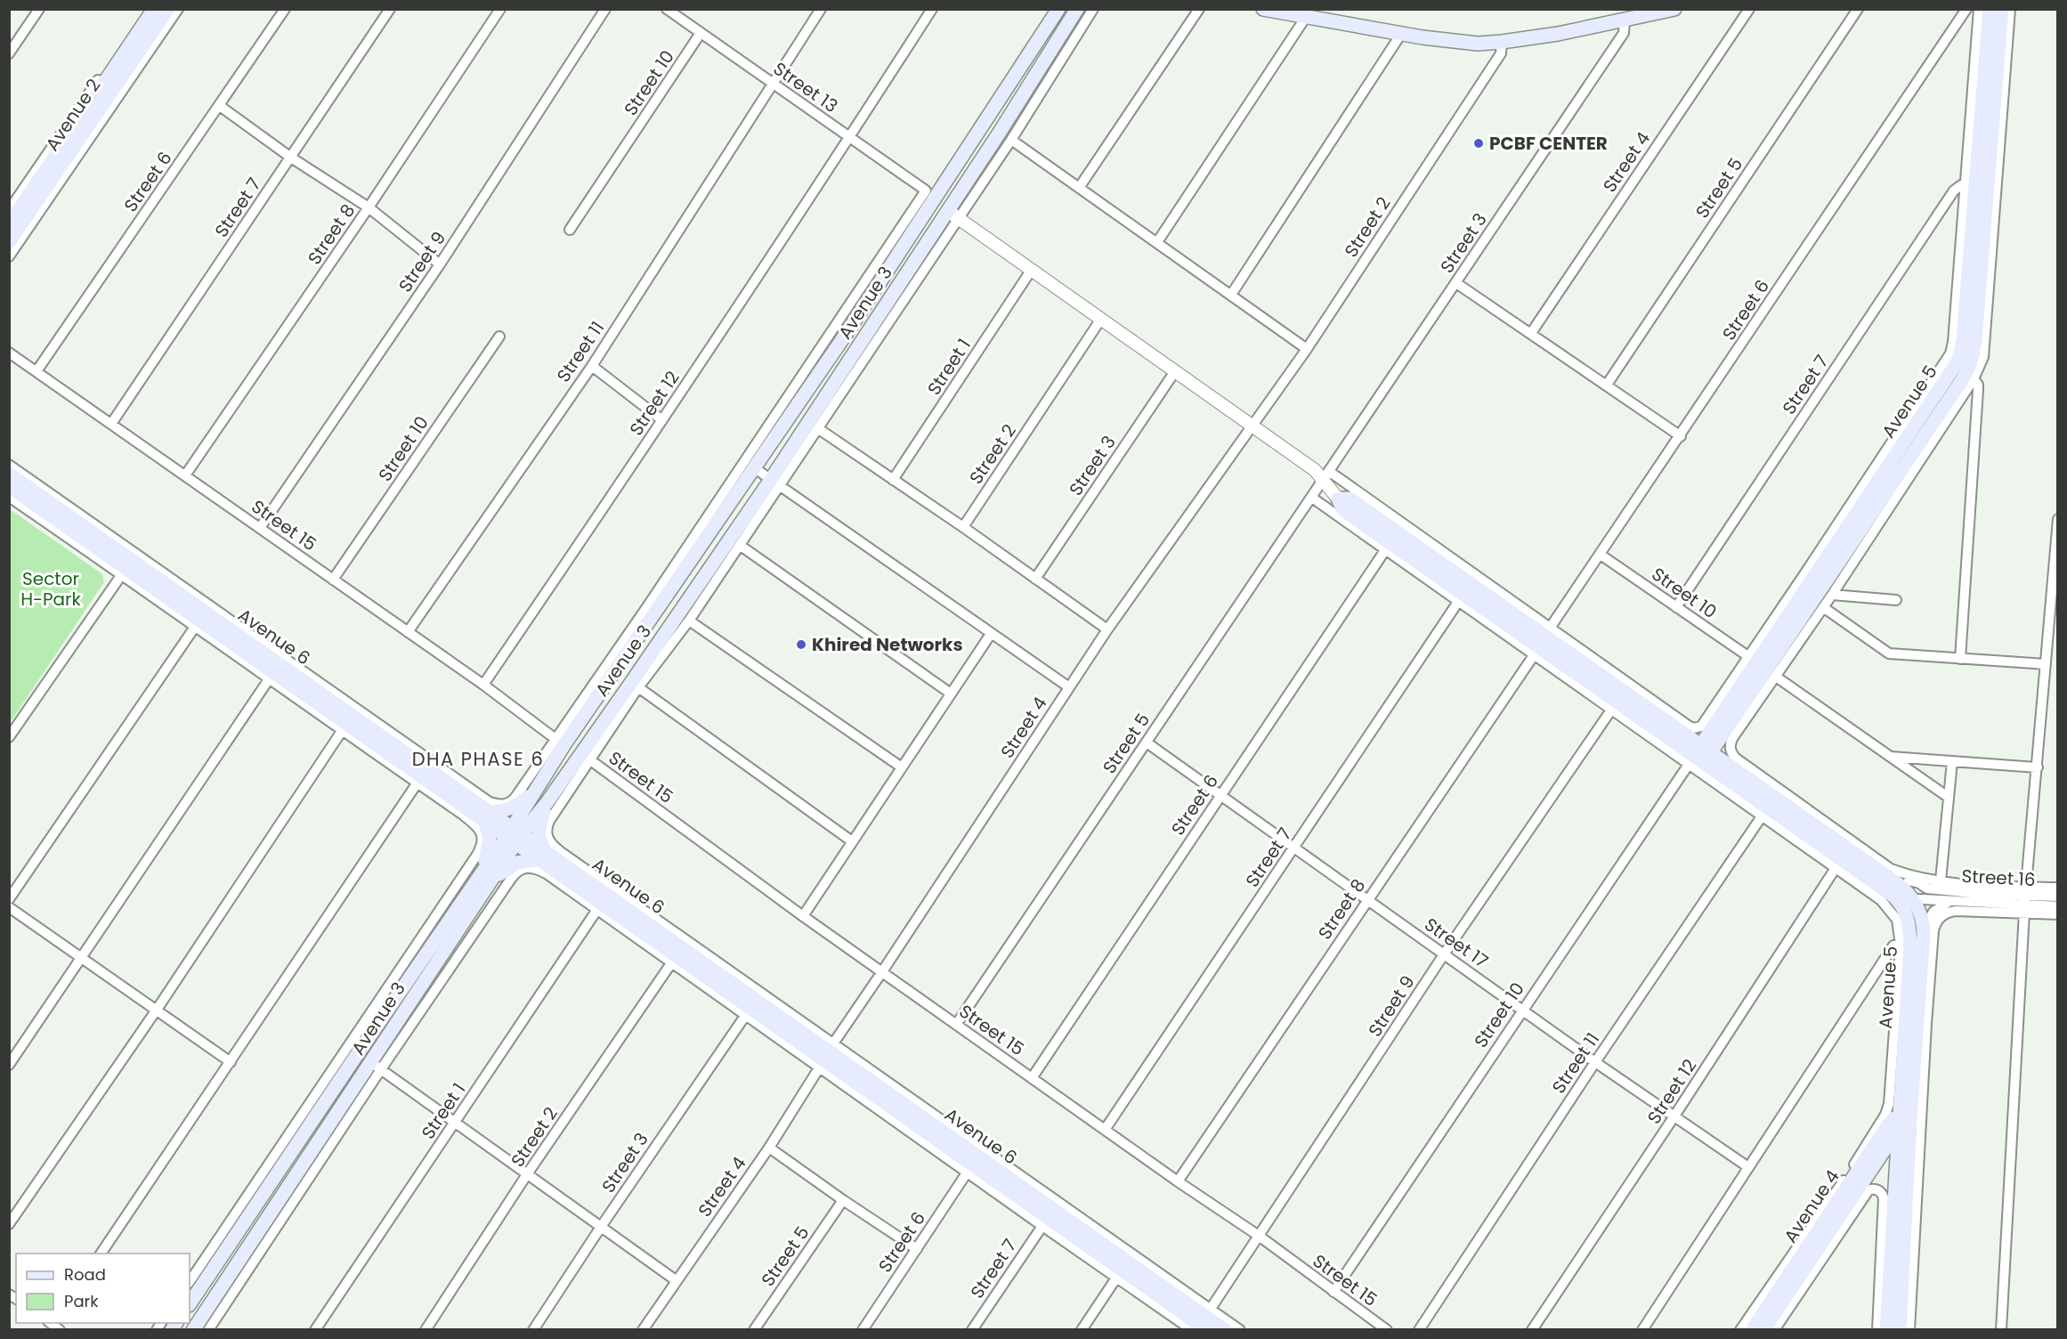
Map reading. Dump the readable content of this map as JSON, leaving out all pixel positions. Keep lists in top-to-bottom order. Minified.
{"streets":{"main road":["Avenue 2","Avenue 3","Avenue 5","Avenue 6","Avenue 4"],"street":["Street 10","Street 13","Street 4","Street 6","Street 5","Street 7","Street 2","Street 8","Street 3","Street 9","Street 11","Street 1","Street 12","Street 15","Street 16","Street 17"]},"crossings":[["Street 10","Street 13"],["Street 10","Street 6"],["Street 10","Street 7"],["Street 10","Avenue 5"],["Street 10","Street 15"],["Street 10","Street 17"],["Street 13","Avenue 3"],["Street 13","Street 11"],["Street 13","Street 12"],["Street 13","Street 15"],["Street 4","Street 2"],["Street 4","Street 15"],["Street 4","Avenue 6"],["Street 6","Street 15"],["Street 6","Street 17"],["Street 5","Street 3"],["Street 5","Street 15"],["Street 5","Street 17"],["Street 7","Street 15"],["Street 7","Street 17"],["Street 8","Street 15"],["Street 8","Street 17"],["Street 9","Street 15"],["Street 9","Avenue 6"],["Street 9","Street 17"],["Avenue 3","Street 15"],["Avenue 3","Avenue 6"],["Street 11","Street 15"],["Street 11","Street 17"],["Avenue 5","Street 16"],["Avenue 5","Avenue 4"],["Street 12","Street 15"],["Street 12","Street 17"]],"districts":["DHA PHASE 6"],"parks":["Sector H-Park"],"places":["PCBF CENTER","Khired Networks"],"legend":["Road","Park"]}
